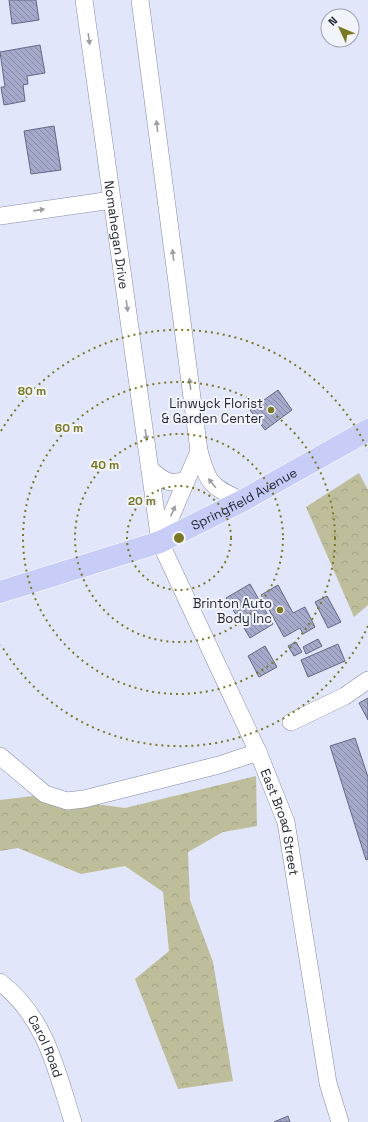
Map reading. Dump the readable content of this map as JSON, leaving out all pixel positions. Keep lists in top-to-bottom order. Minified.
{"streets":{"main road":["Springfield Avenue"],"street":["Nomahegan Drive","East Broad Street","Carol Road"]},"crossings":[["Nomahegan Drive","Springfield Avenue"],["Nomahegan Drive","East Broad Street"],["Springfield Avenue","East Broad Street"]],"places":["Linwyck Florist & Garden Center","Brinton Auto Body Inc"],"north":"top left","rings":["80 m","60 m","40 m","20 m"]}
